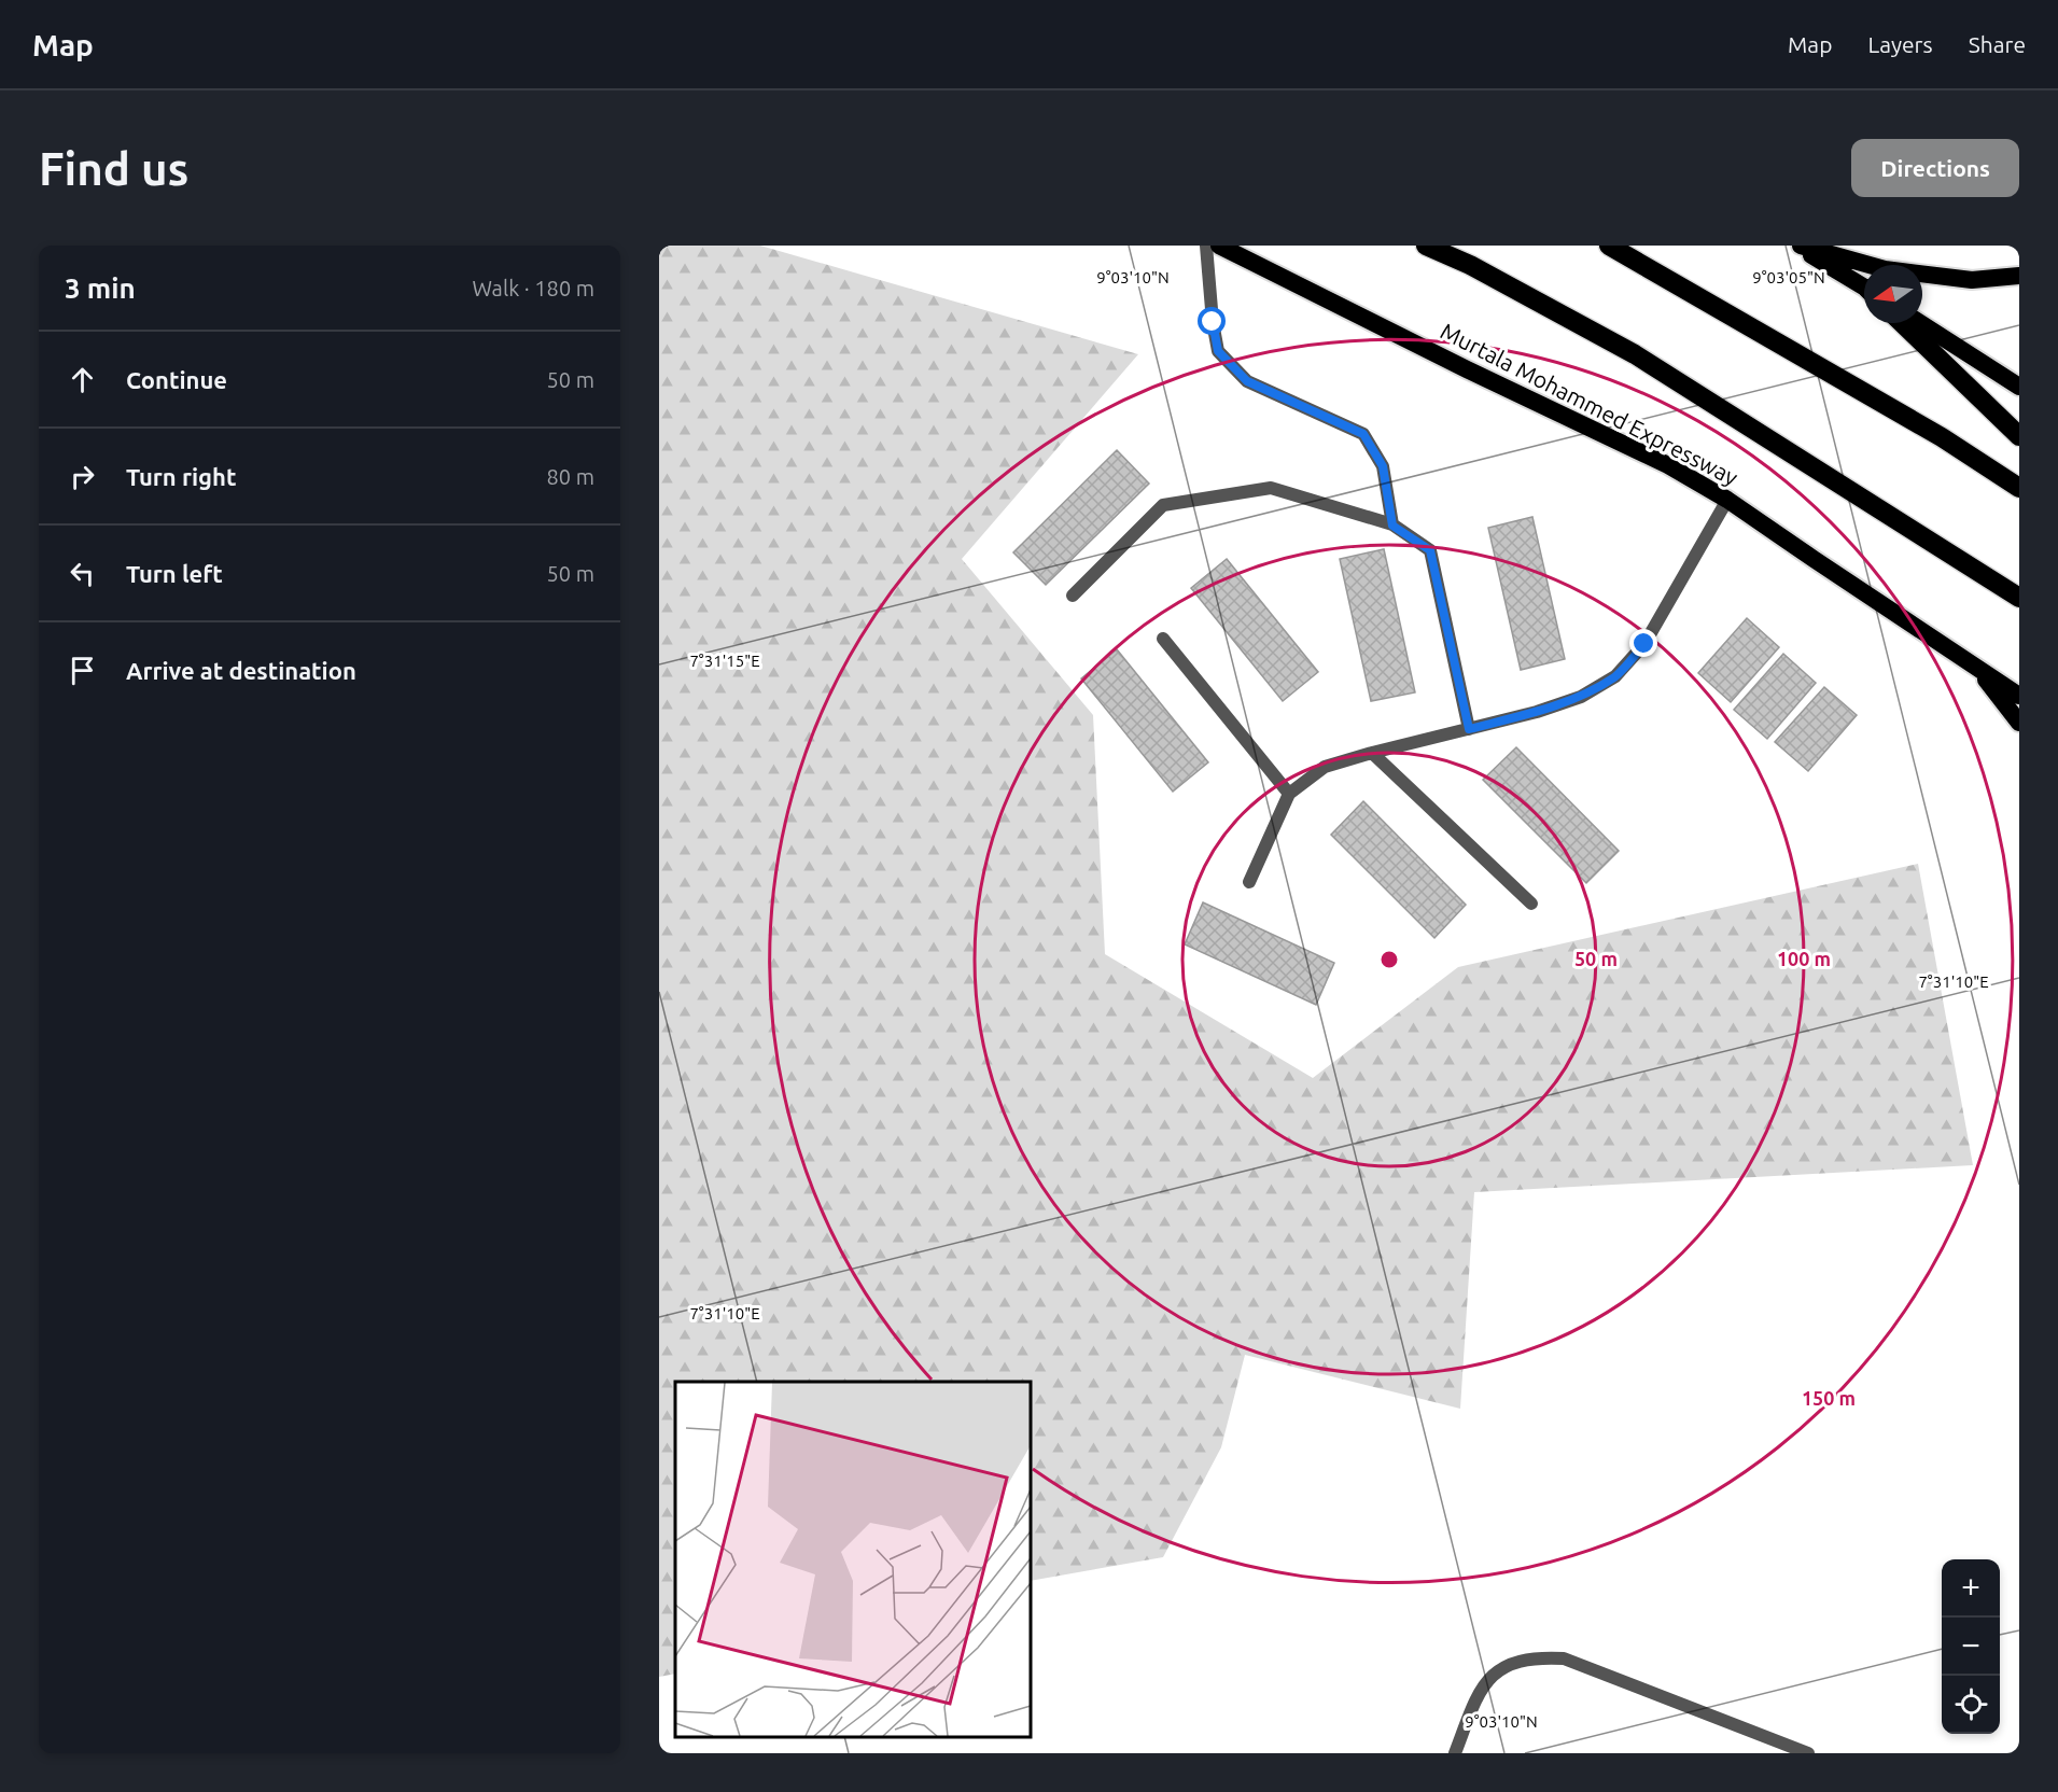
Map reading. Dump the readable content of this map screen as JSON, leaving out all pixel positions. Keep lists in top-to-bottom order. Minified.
{"streets":{"highway":["Murtala Mohammed Expressway"]},"north":"left","page":{"header":"Map","nav":["Map","Layers","Share"],"buttons":"Directions","title":"Find us","heading":["3 min","Walk · 180 m"],"list":[["Continue","50 m"],["Turn right","80 m"],["Turn left","50 m"],"Arrive at destination"],"map_buttons":["+","−"]},"coordinates":["9°03'10\"N","9°03'05\"N","7°31'15\"E","7°31'10\"E"],"rings":["50 m","100 m","150 m"]}
